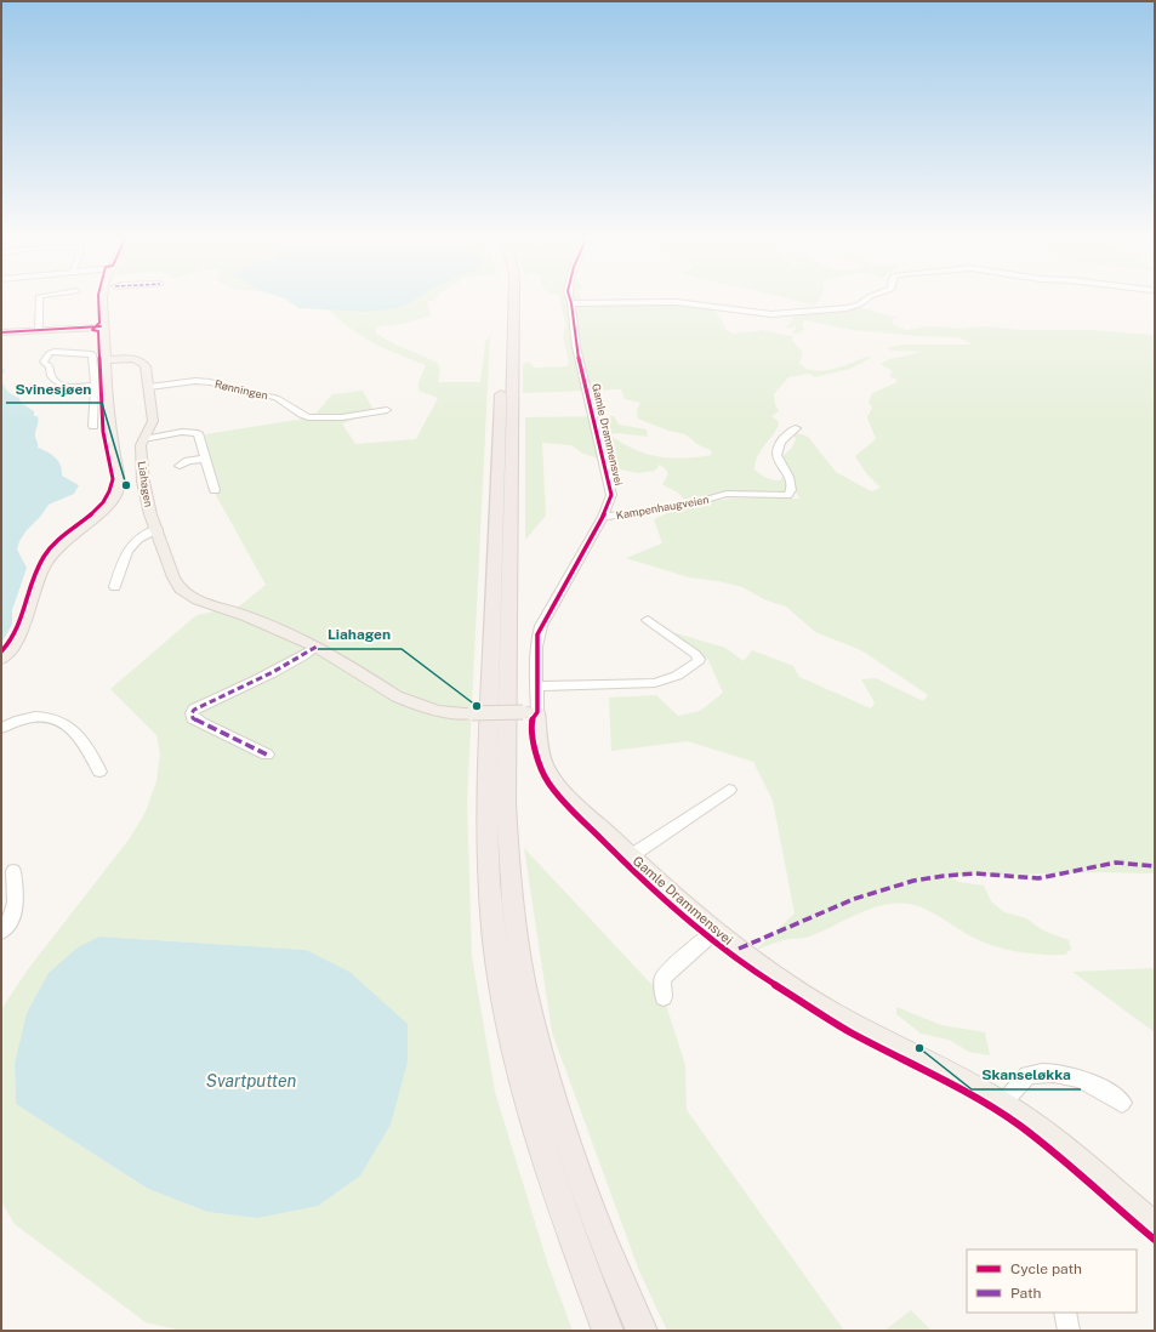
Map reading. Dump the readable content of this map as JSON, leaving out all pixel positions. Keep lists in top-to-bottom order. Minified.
{"streets":{"main road":["Gamle Drammensvei","Liahagen"],"street":["Rønningen","Kampenhaugveien"]},"crossings":[["Rønningen","Liahagen"],["Gamle Drammensvei","Liahagen"],["Gamle Drammensvei","Kampenhaugveien"]],"water":["Svartputten"],"places":["Svinesjøen","Liahagen","Skanseløkka"],"legend":["Cycle path","Path"]}
